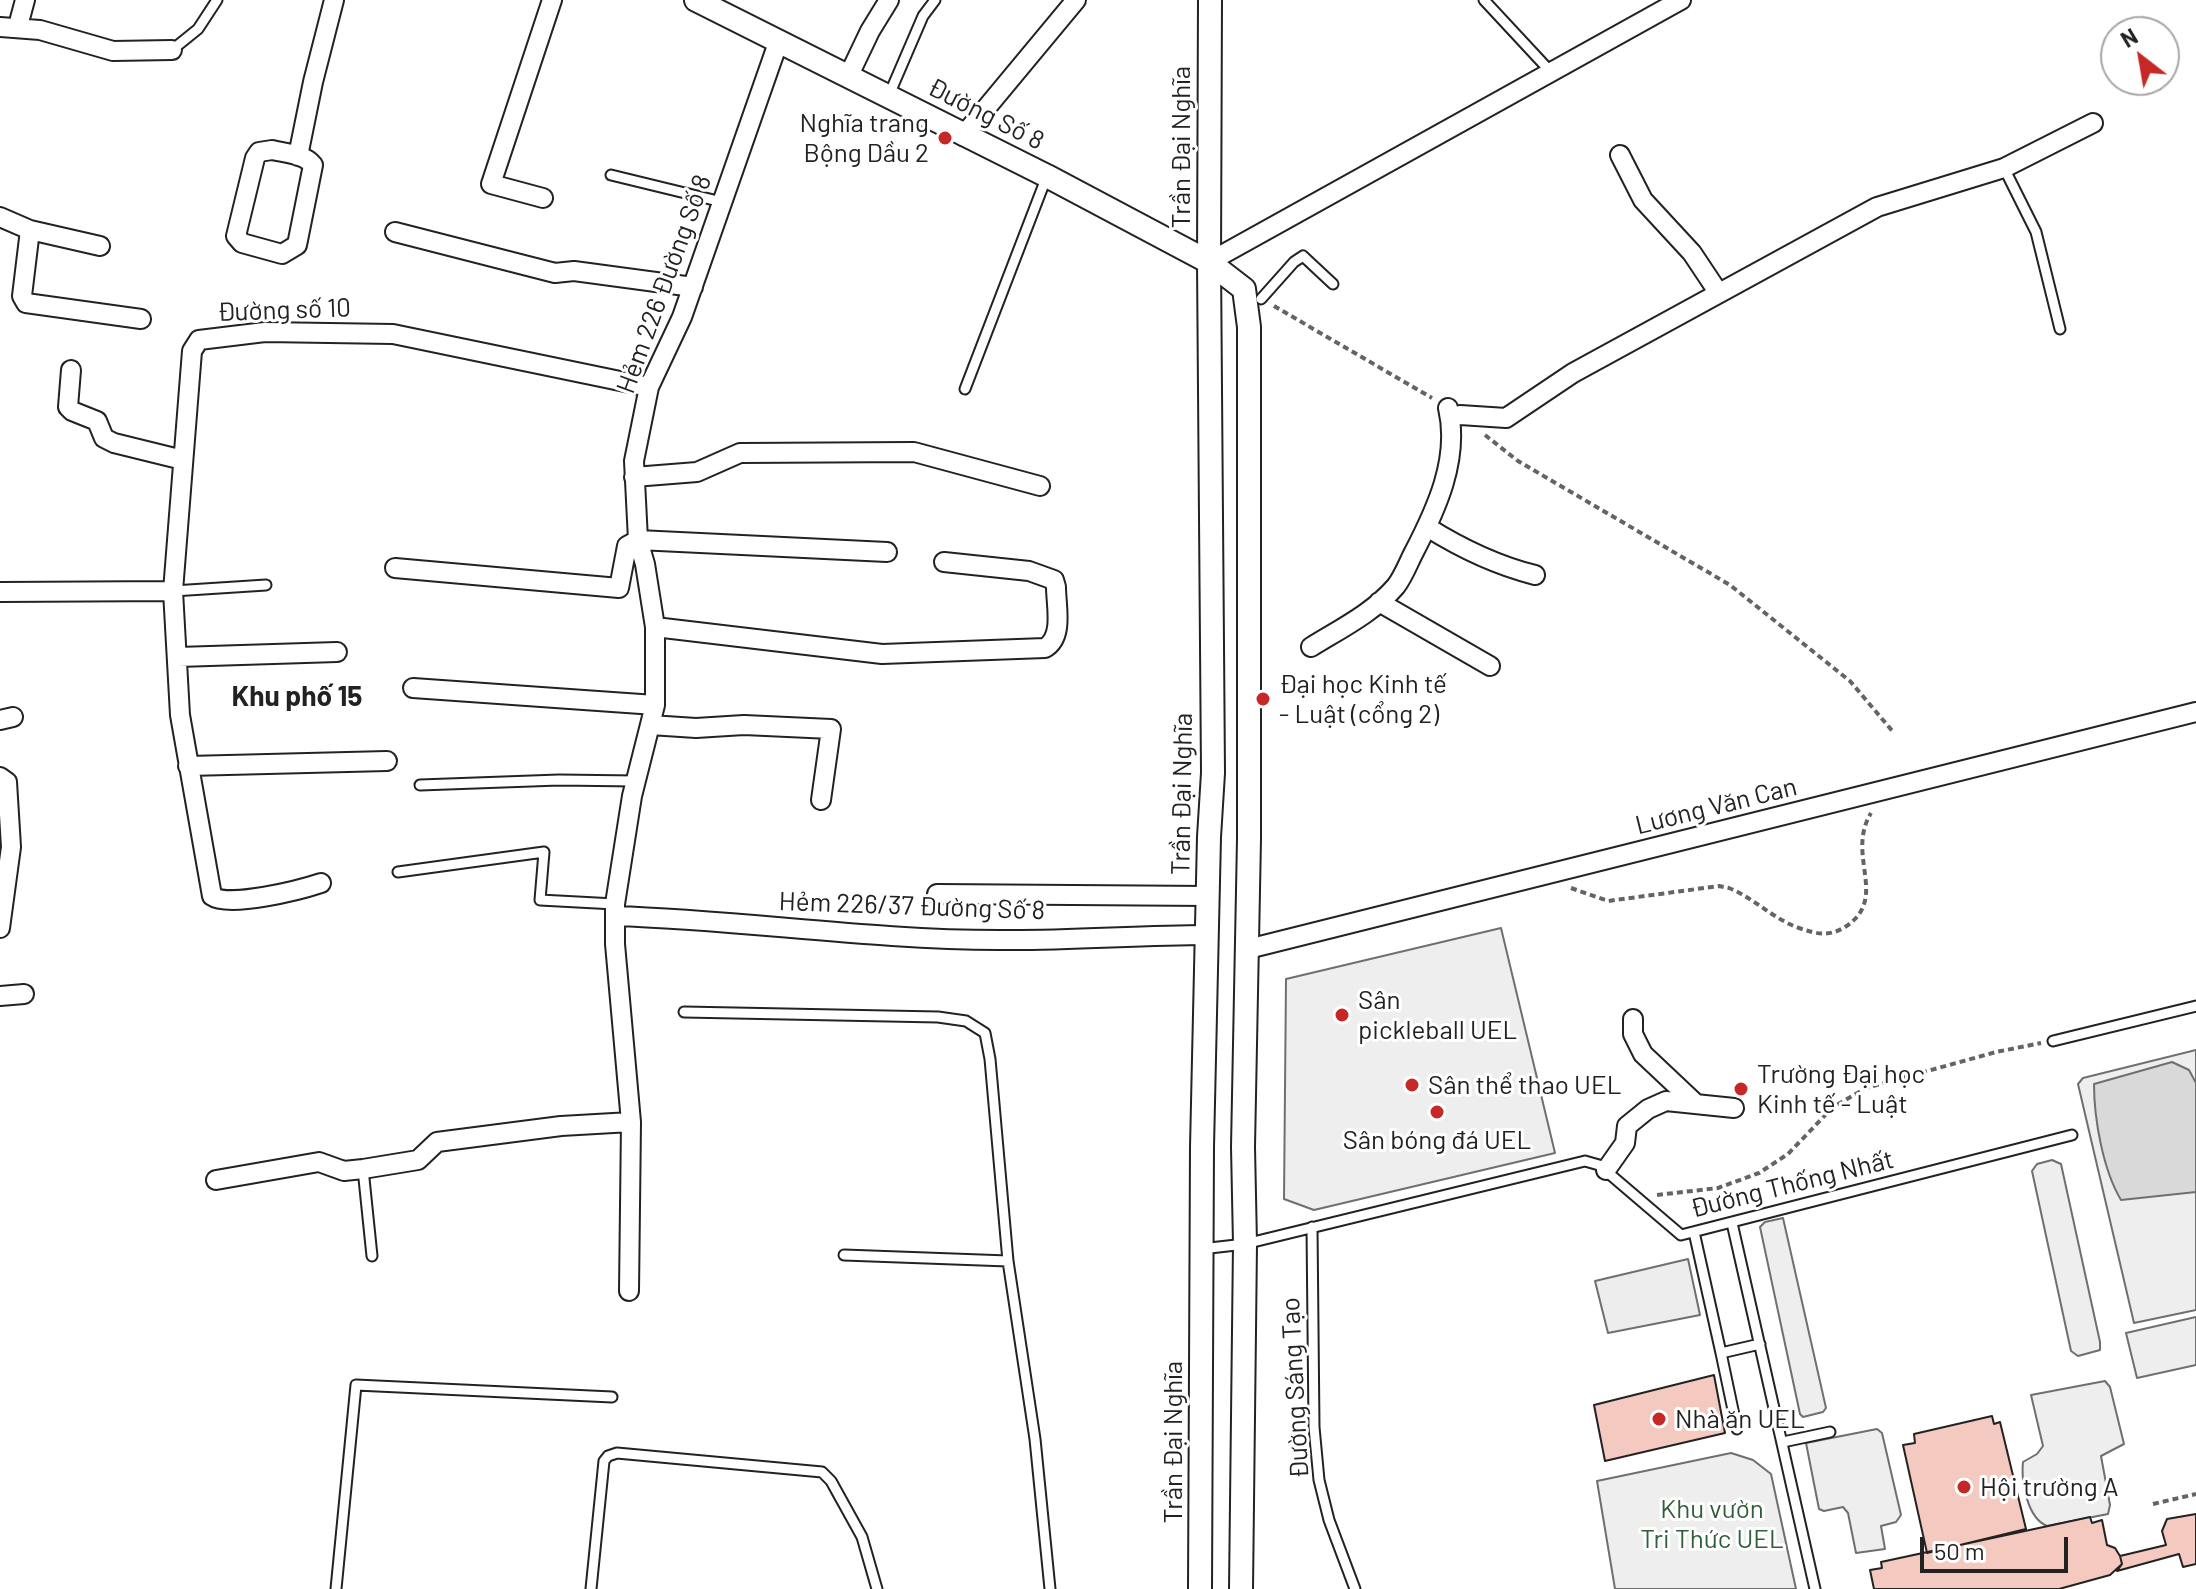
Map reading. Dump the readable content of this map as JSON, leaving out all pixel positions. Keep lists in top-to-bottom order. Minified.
{"streets":{"street":["Đường Số 8","Trần Đại Nghĩa","Hẻm 226 Đường Số 8","Đường số 10","Lương Văn Can","Hẻm 226/37 Đường Số 8"],"lane":["Đường Thống Nhất","Đường Sáng Tạo"]},"crossings":[["Đường Số 8","Trần Đại Nghĩa"],["Đường Số 8","Hẻm 226 Đường Số 8"],["Trần Đại Nghĩa","Hẻm 226/37 Đường Số 8"],["Hẻm 226 Đường Số 8","Đường số 10"],["Hẻm 226 Đường Số 8","Hẻm 226/37 Đường Số 8"]],"districts":["Khu phố 15"],"parks":["Khu vườn Tri Thức UEL"],"places":["Nghĩa trang Bộng Dầu 2","Đại học Kinh tế - Luật (cổng 2)","Sân pickleball UEL","Sân thể thao UEL","Trường Đại học Kinh tế - Luật","Sân bóng đá UEL","Nhà ăn UEL","Hội trường A"],"scale_bar":"50 m","north":"top left"}
